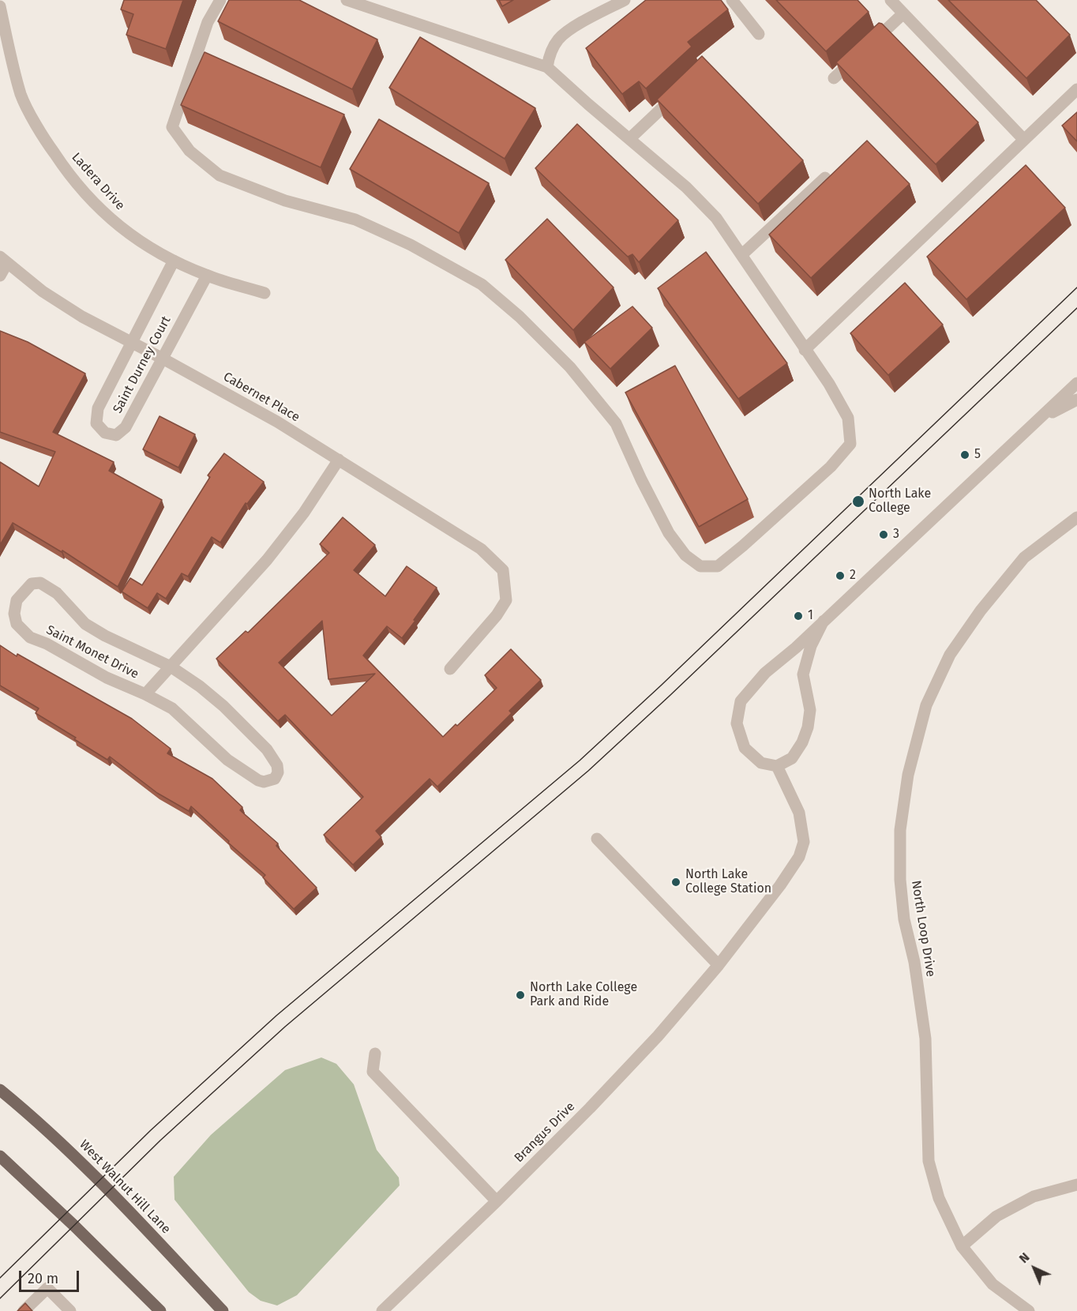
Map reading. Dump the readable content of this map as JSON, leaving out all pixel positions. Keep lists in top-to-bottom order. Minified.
{"streets":{"main road":["West Walnut Hill Lane"],"street":["Ladera Drive","Saint Durney Court","Cabernet Place","Saint Monet Drive","North Loop Drive","Brangus Drive"]},"crossings":[["Ladera Drive","Saint Durney Court"],["Saint Durney Court","Cabernet Place"],["Cabernet Place","Saint Monet Drive"]],"places":["5","North Lake College","3","2","1","North Lake College Station","North Lake College Park and Ride"],"scale_bar":"20 m","north":"top left"}
